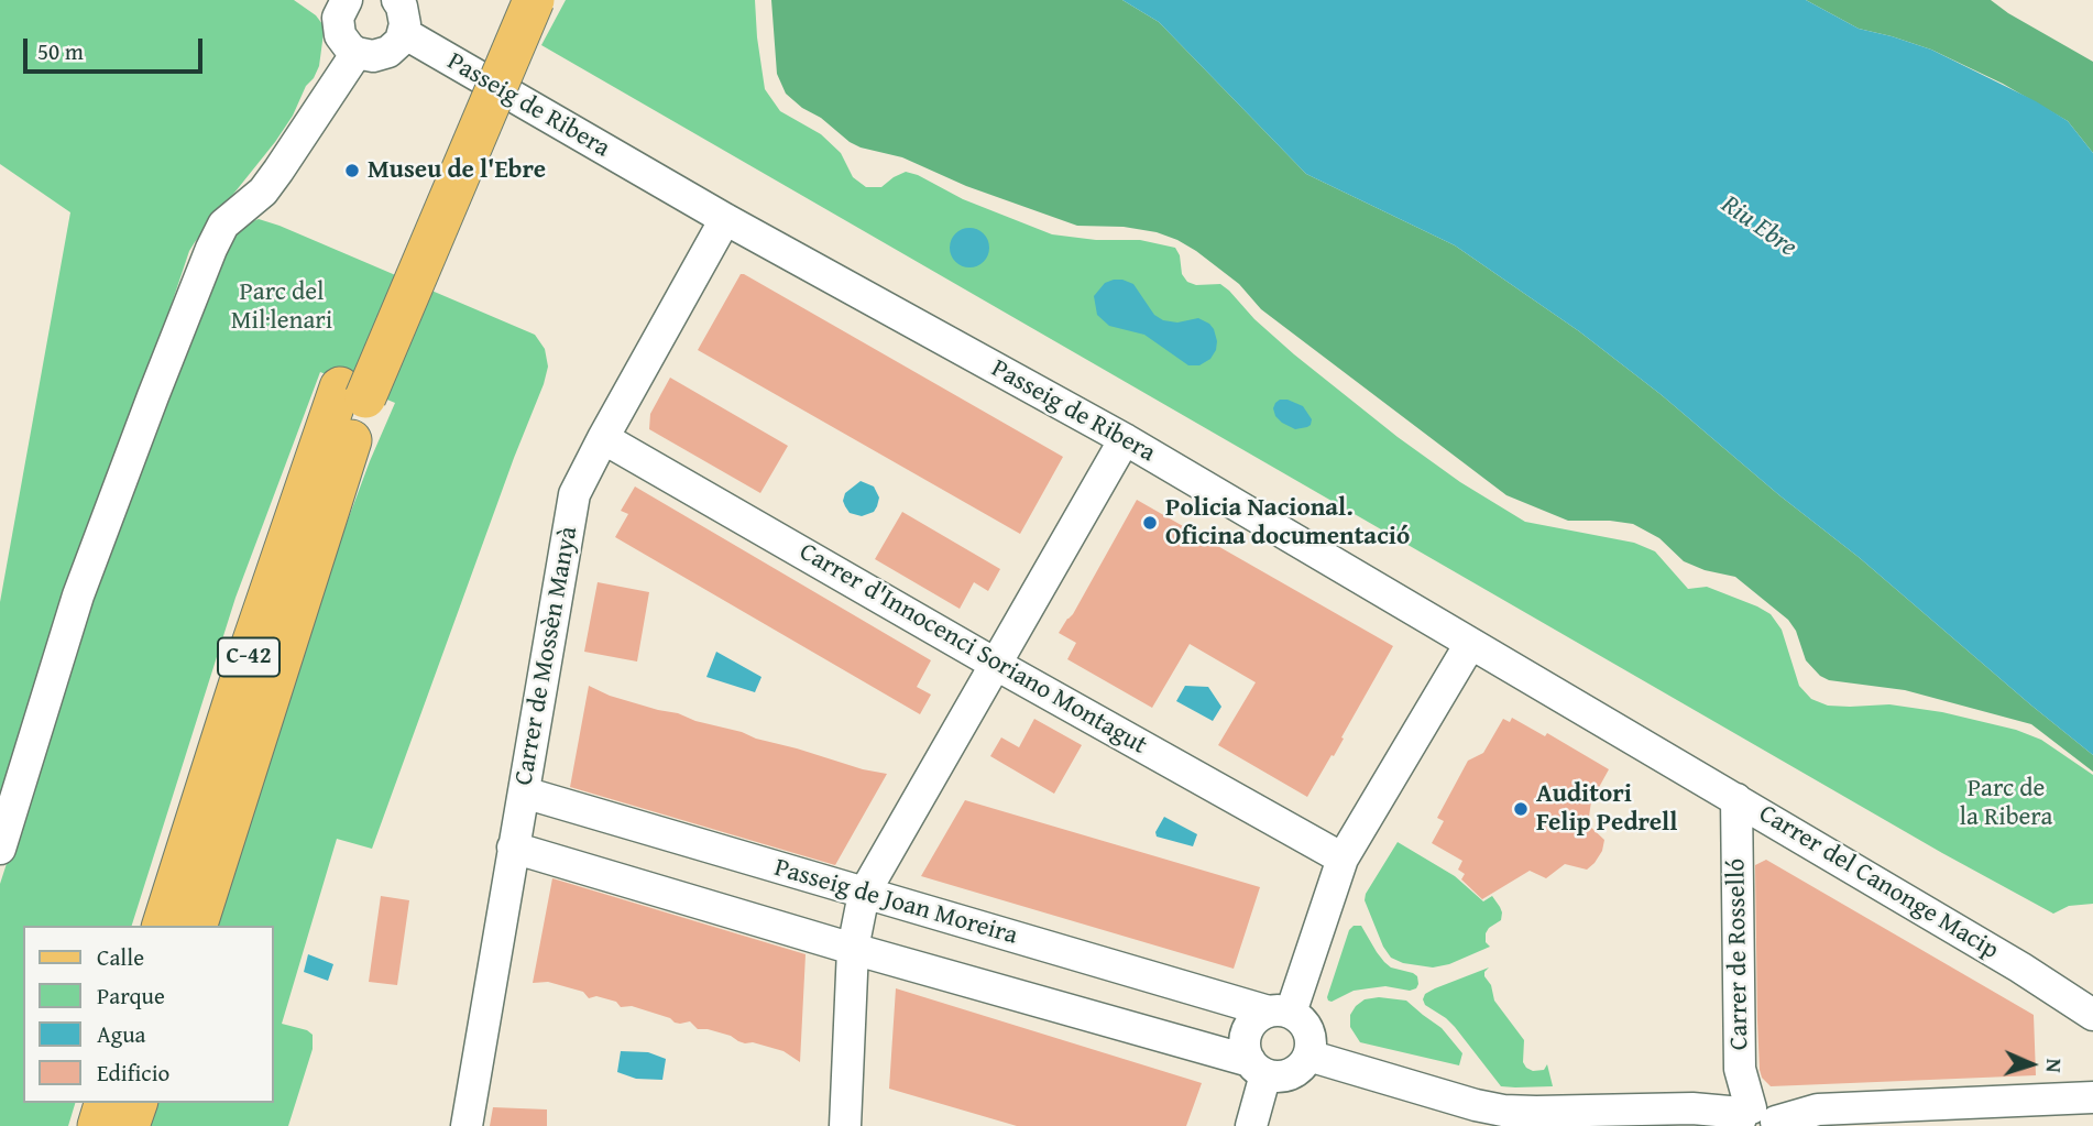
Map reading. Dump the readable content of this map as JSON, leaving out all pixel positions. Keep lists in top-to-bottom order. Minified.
{"streets":{"main road":["C-42"],"street":["Passeig de Ribera","Carrer d'Innocenci Soriano Montagut","Carrer de Mossèn Manyà","Carrer del Canonge Macip","Passeig de Joan Moreira","Carrer de Rosselló"]},"crossings":[["Passeig de Ribera","Carrer de Mossèn Manyà"],["Passeig de Ribera","Carrer del Canonge Macip"],["Passeig de Ribera","Carrer de Rosselló"],["Carrer d'Innocenci Soriano Montagut","Carrer de Mossèn Manyà"],["Carrer de Mossèn Manyà","Passeig de Joan Moreira"],["Carrer del Canonge Macip","Carrer de Rosselló"]],"water":["Riu Ebre"],"parks":["Parc del Mil·lenari","Parc de la Ribera"],"places":["Museu de l'Ebre","Policia Nacional. Oficina documentació","Auditori Felip Pedrell"],"legend":["Calle","Parque","Agua","Edificio"],"scale_bar":"50 m","north":"right"}
